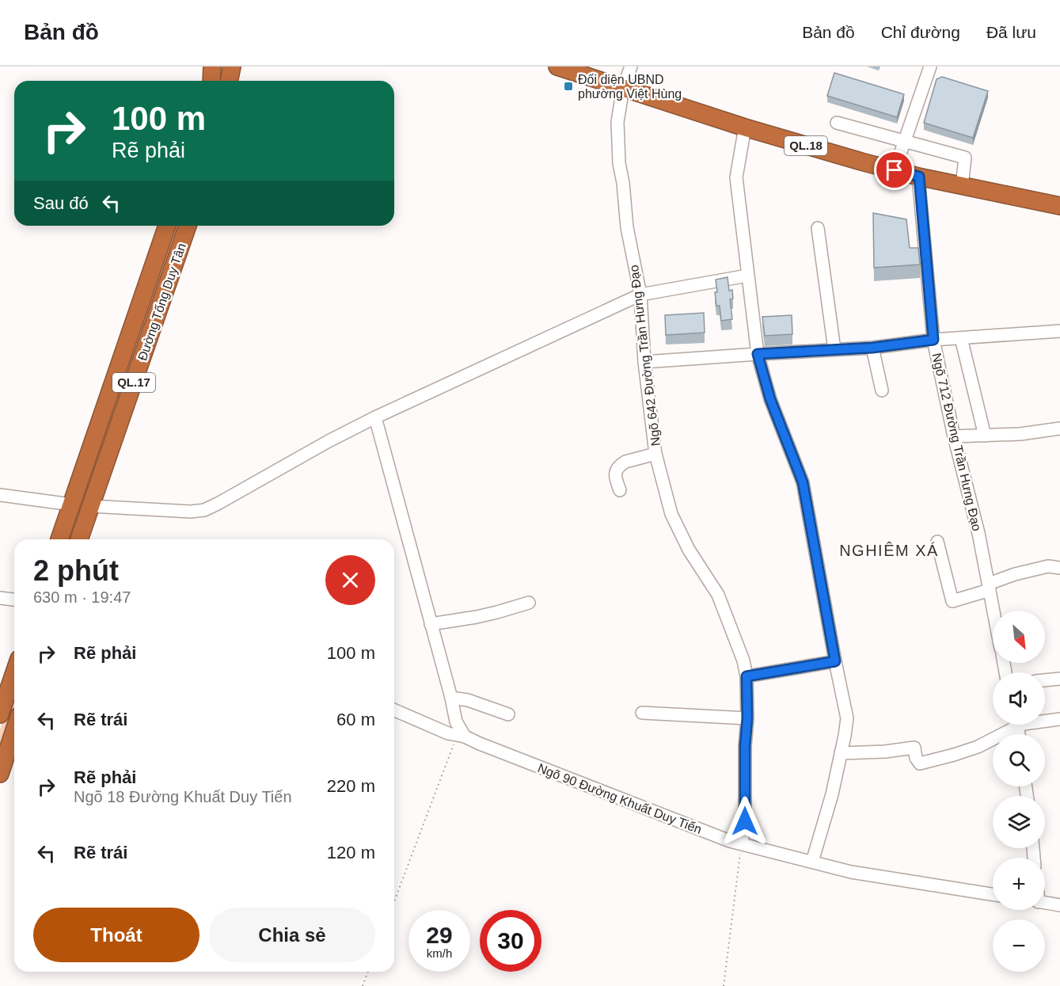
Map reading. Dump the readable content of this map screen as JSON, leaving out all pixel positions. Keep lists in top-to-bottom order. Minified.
{"streets":{"highway":["QL.18","Đường Tống Duy Tân","QL.17"],"street":["Ngõ 642 Đường Trần Hưng Đạo","Ngõ 712 Đường Trần Hưng Đạo","Ngõ 90 Đường Khuất Duy Tiến"]},"crossings":[["QL.18","Ngõ 642 Đường Trần Hưng Đạo"],["QL.18","Ngõ 712 Đường Trần Hưng Đạo"],["Ngõ 642 Đường Trần Hưng Đạo","Ngõ 90 Đường Khuất Duy Tiến"]],"districts":["NGHIÊM XÁ"],"places":{"transit":["Đối diện UBND phường Việt Hùng"]},"north":"bottom right","page":{"header":"Bản đồ","nav":["Bản đồ","Chỉ đường","Đã lưu"],"turn":["100 m","Rẽ phải"],"then":"Sau đó","heading":["2 phút","630 m · 19:47"],"map_buttons":["+","−"],"list":[{"name":"Rẽ phải","value":"100 m"},{"name":"Rẽ trái","value":"60 m"},{"name":"Rẽ phải","note":"Ngõ 18 Đường Khuất Duy Tiến","value":"220 m"},{"name":"Rẽ trái","value":"120 m"}],"buttons":["Thoát","Chia sẻ"],"speed":"29 km/h","limit":"30"}}
